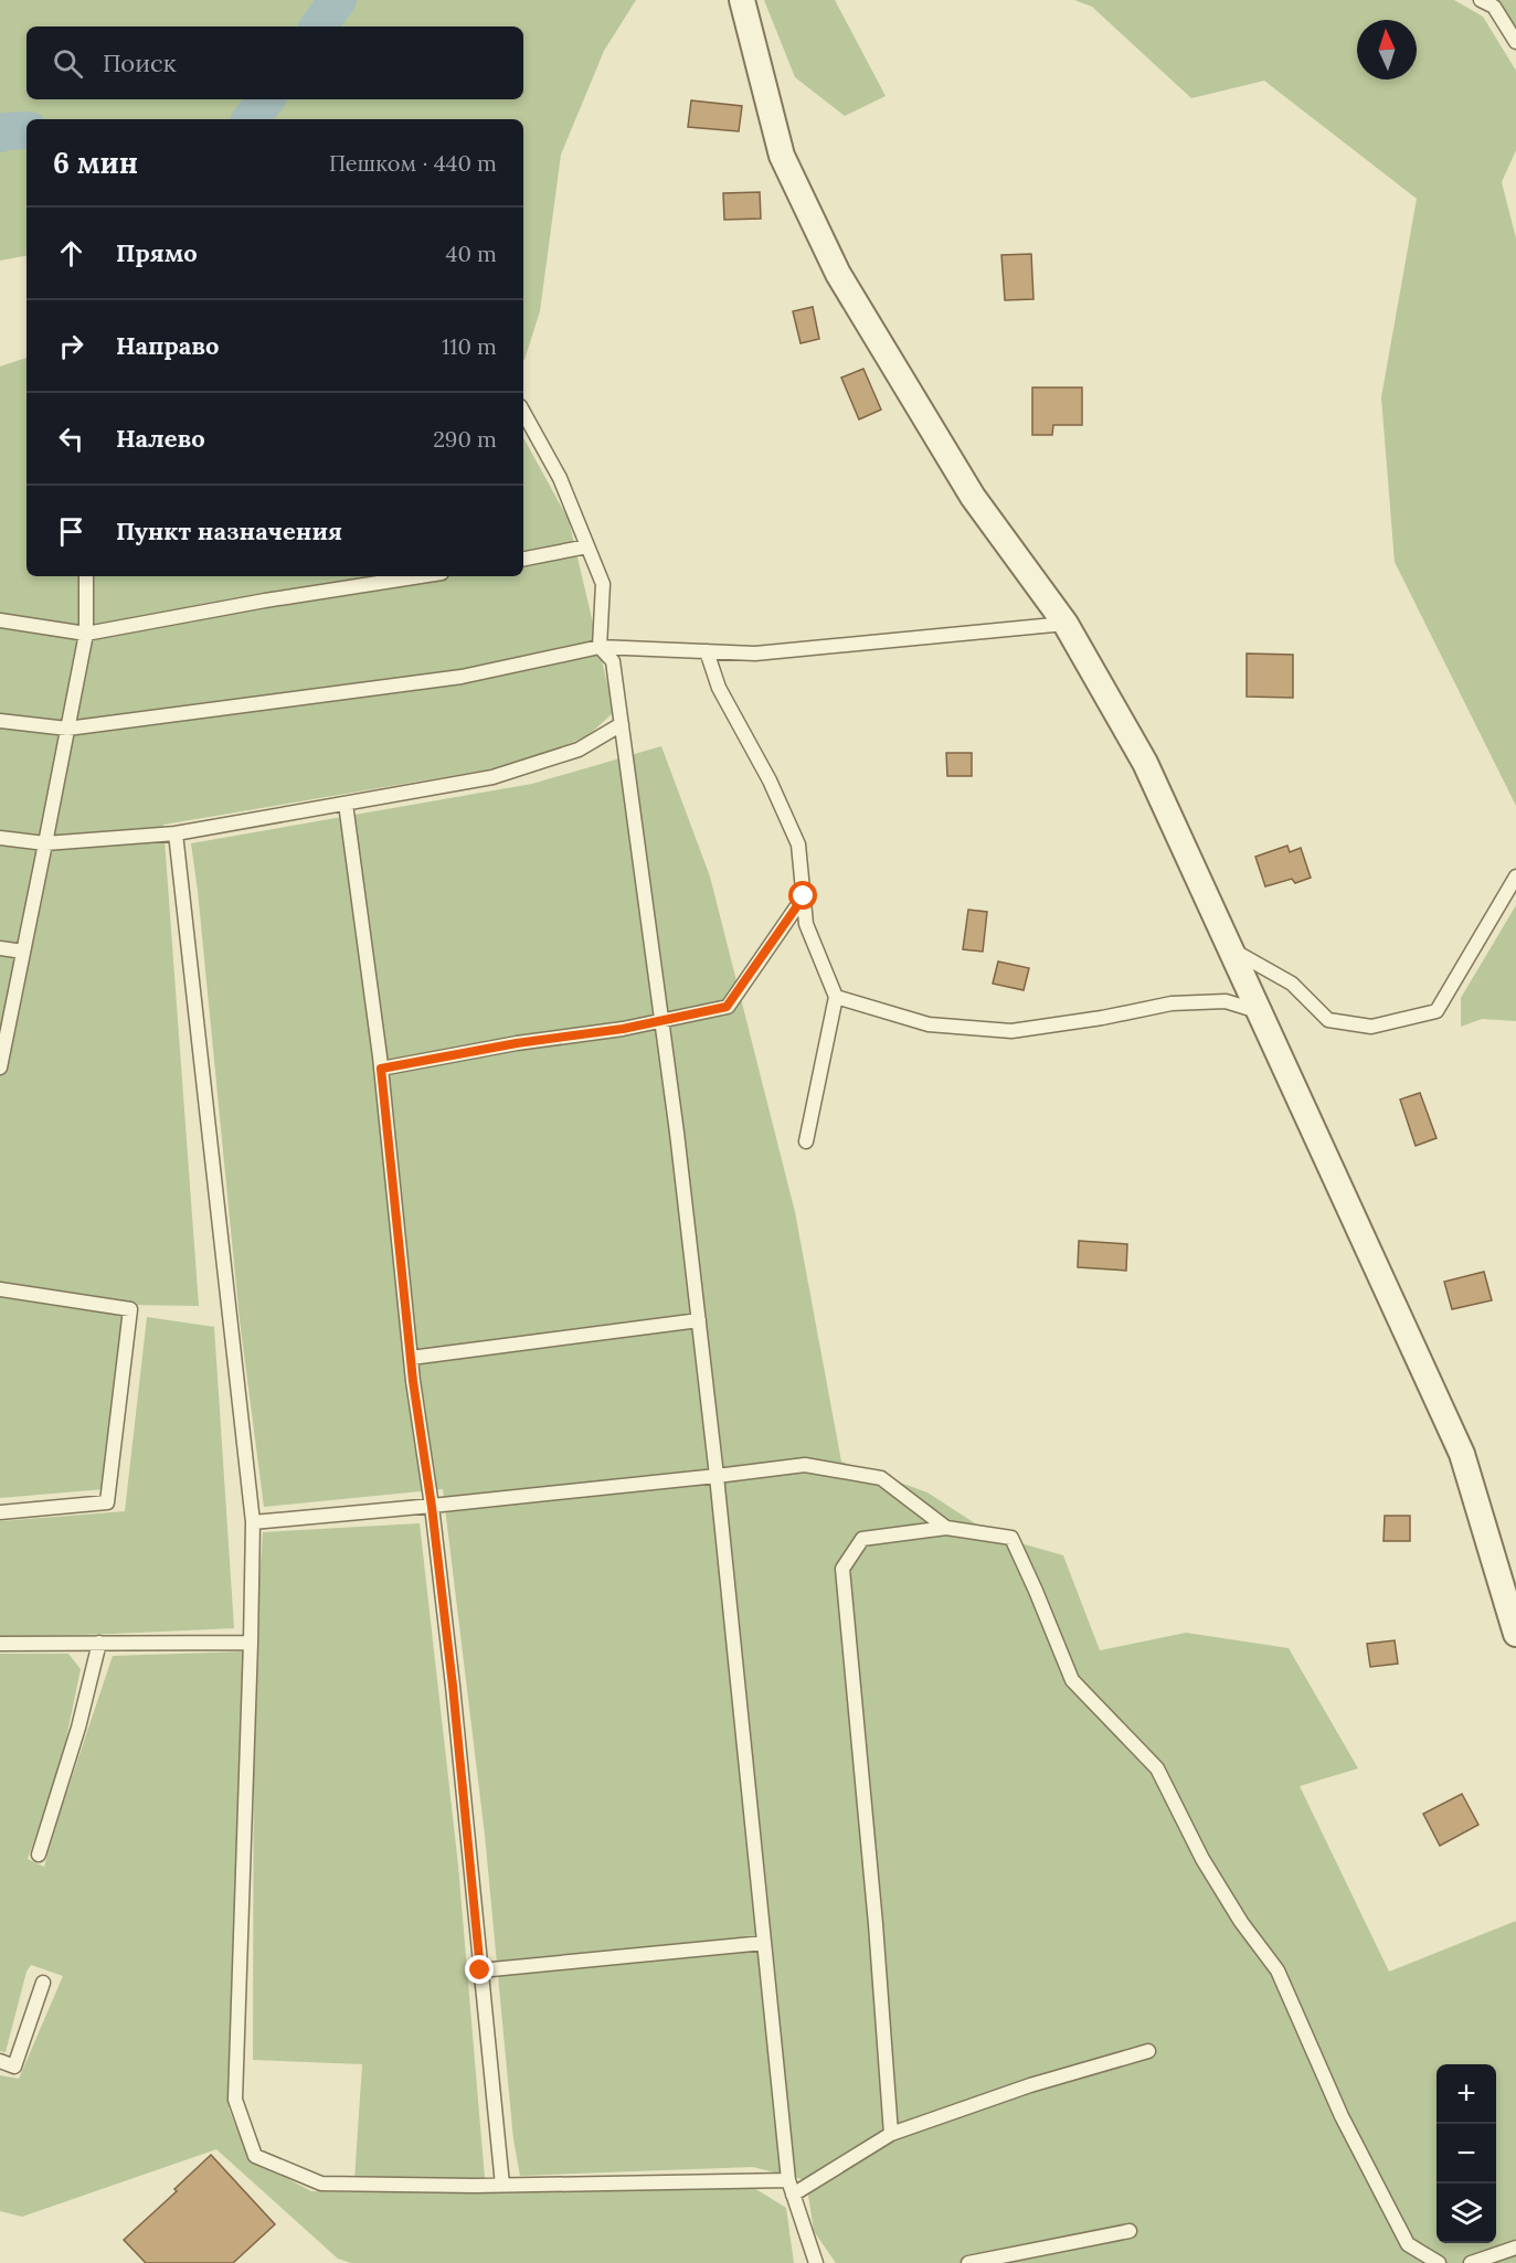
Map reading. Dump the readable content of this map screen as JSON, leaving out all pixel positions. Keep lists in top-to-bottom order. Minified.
{"north":"top","page":{"search":"Поиск","heading":["6 мин","Пешком · 440 m"],"list":[["Прямо","40 m"],["Направо","110 m"],["Налево","290 m"],"Пункт назначения"],"map_buttons":["+","−"]}}
